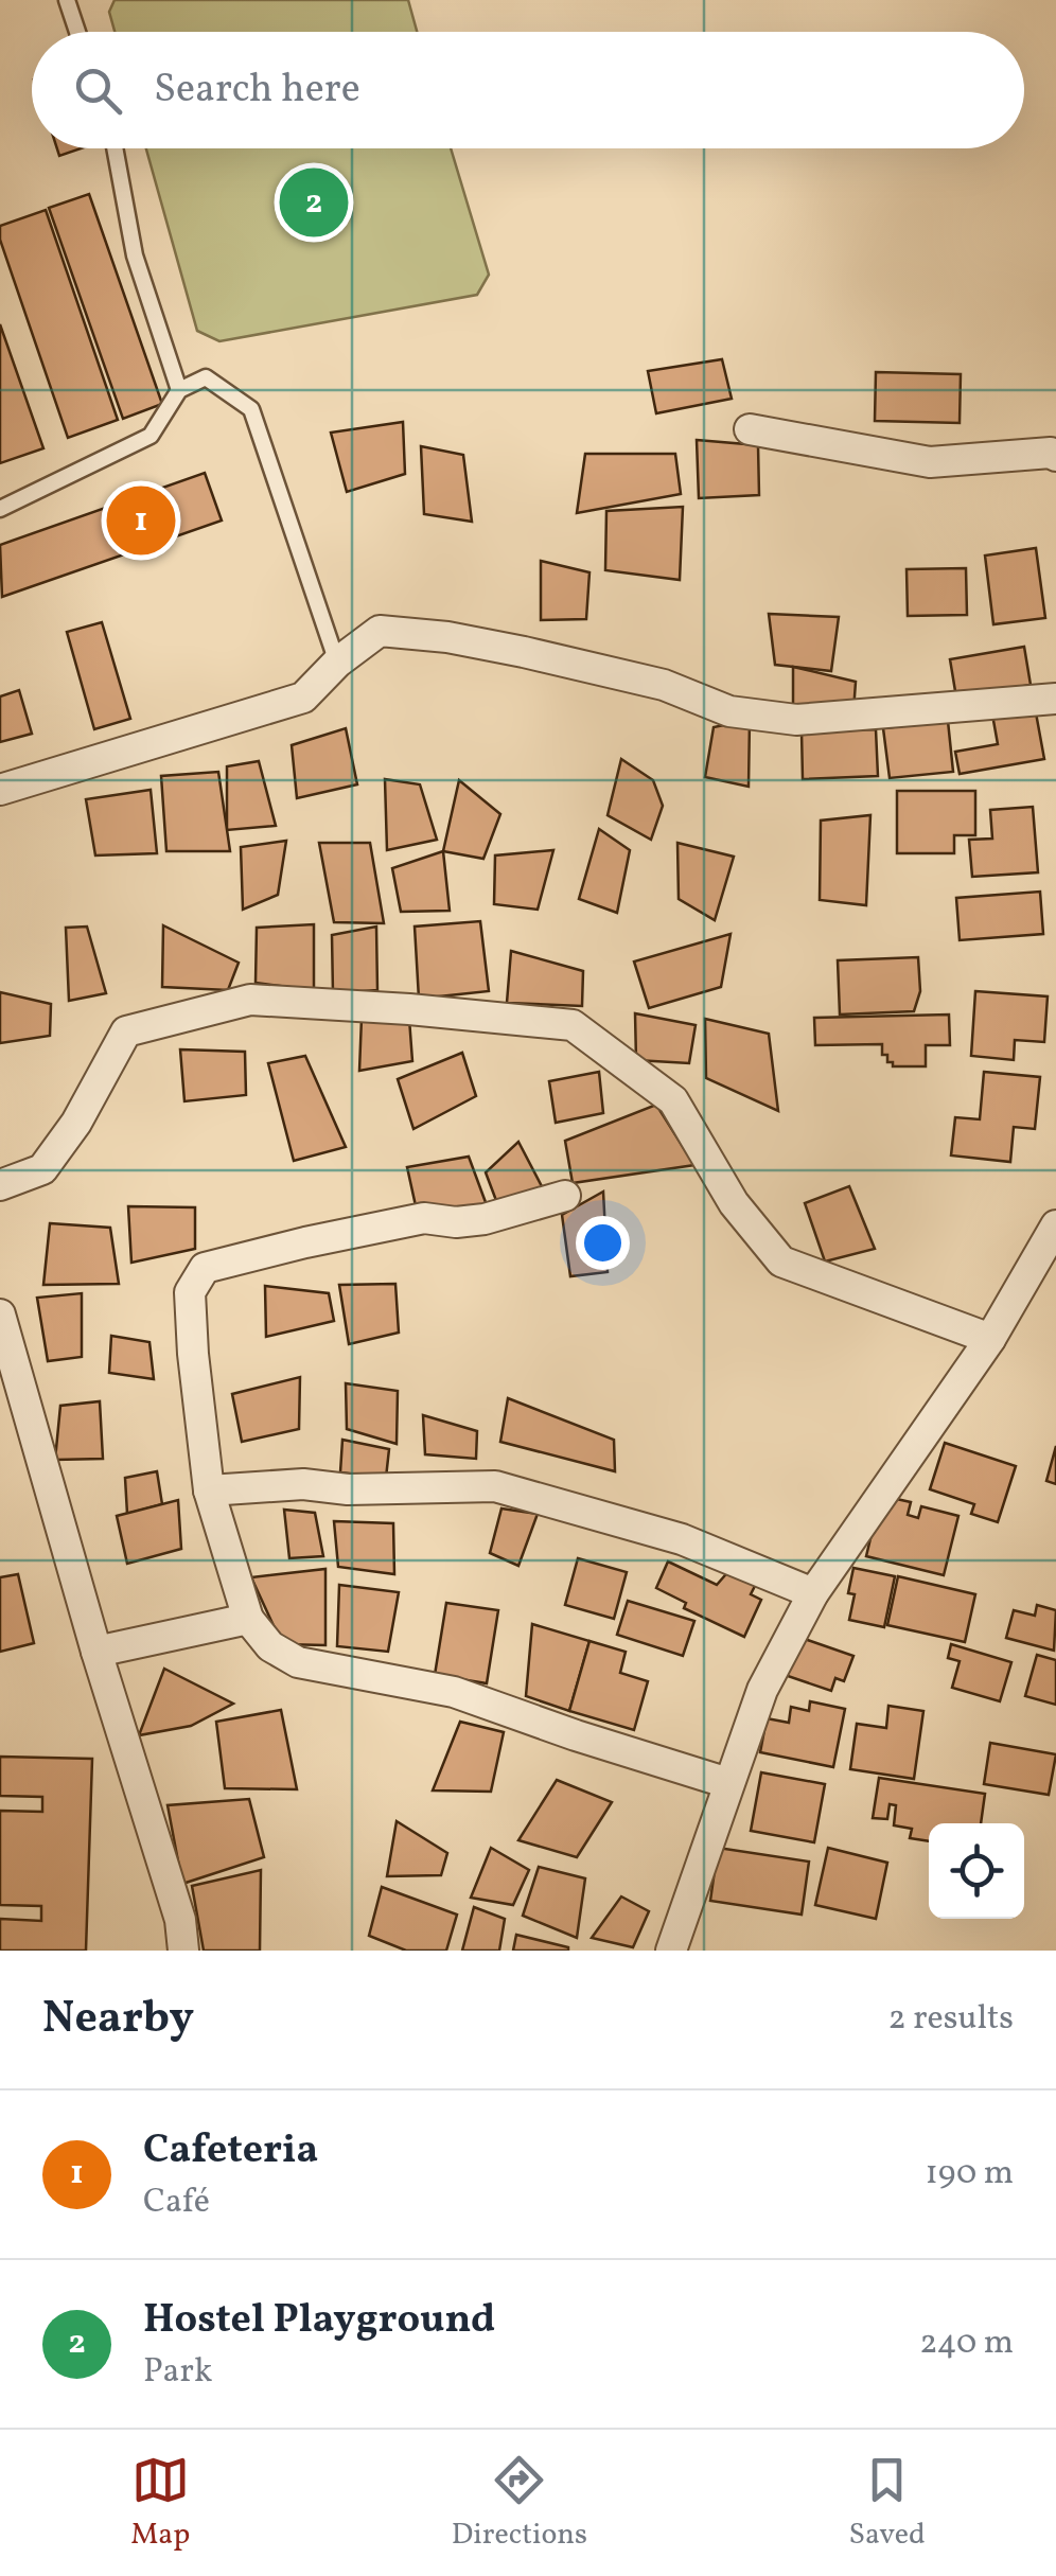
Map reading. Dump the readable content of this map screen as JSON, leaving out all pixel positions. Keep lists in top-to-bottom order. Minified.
{"page":{"search":"Search here","pins":["2","1"],"heading":["Nearby","2 results"],"list":[{"mark":"1","name":"Cafeteria","note":"Café","value":"190 m"},{"mark":"2","name":"Hostel Playground","note":"Park","value":"240 m"}],"nav":["Map","Directions","Saved"]}}
